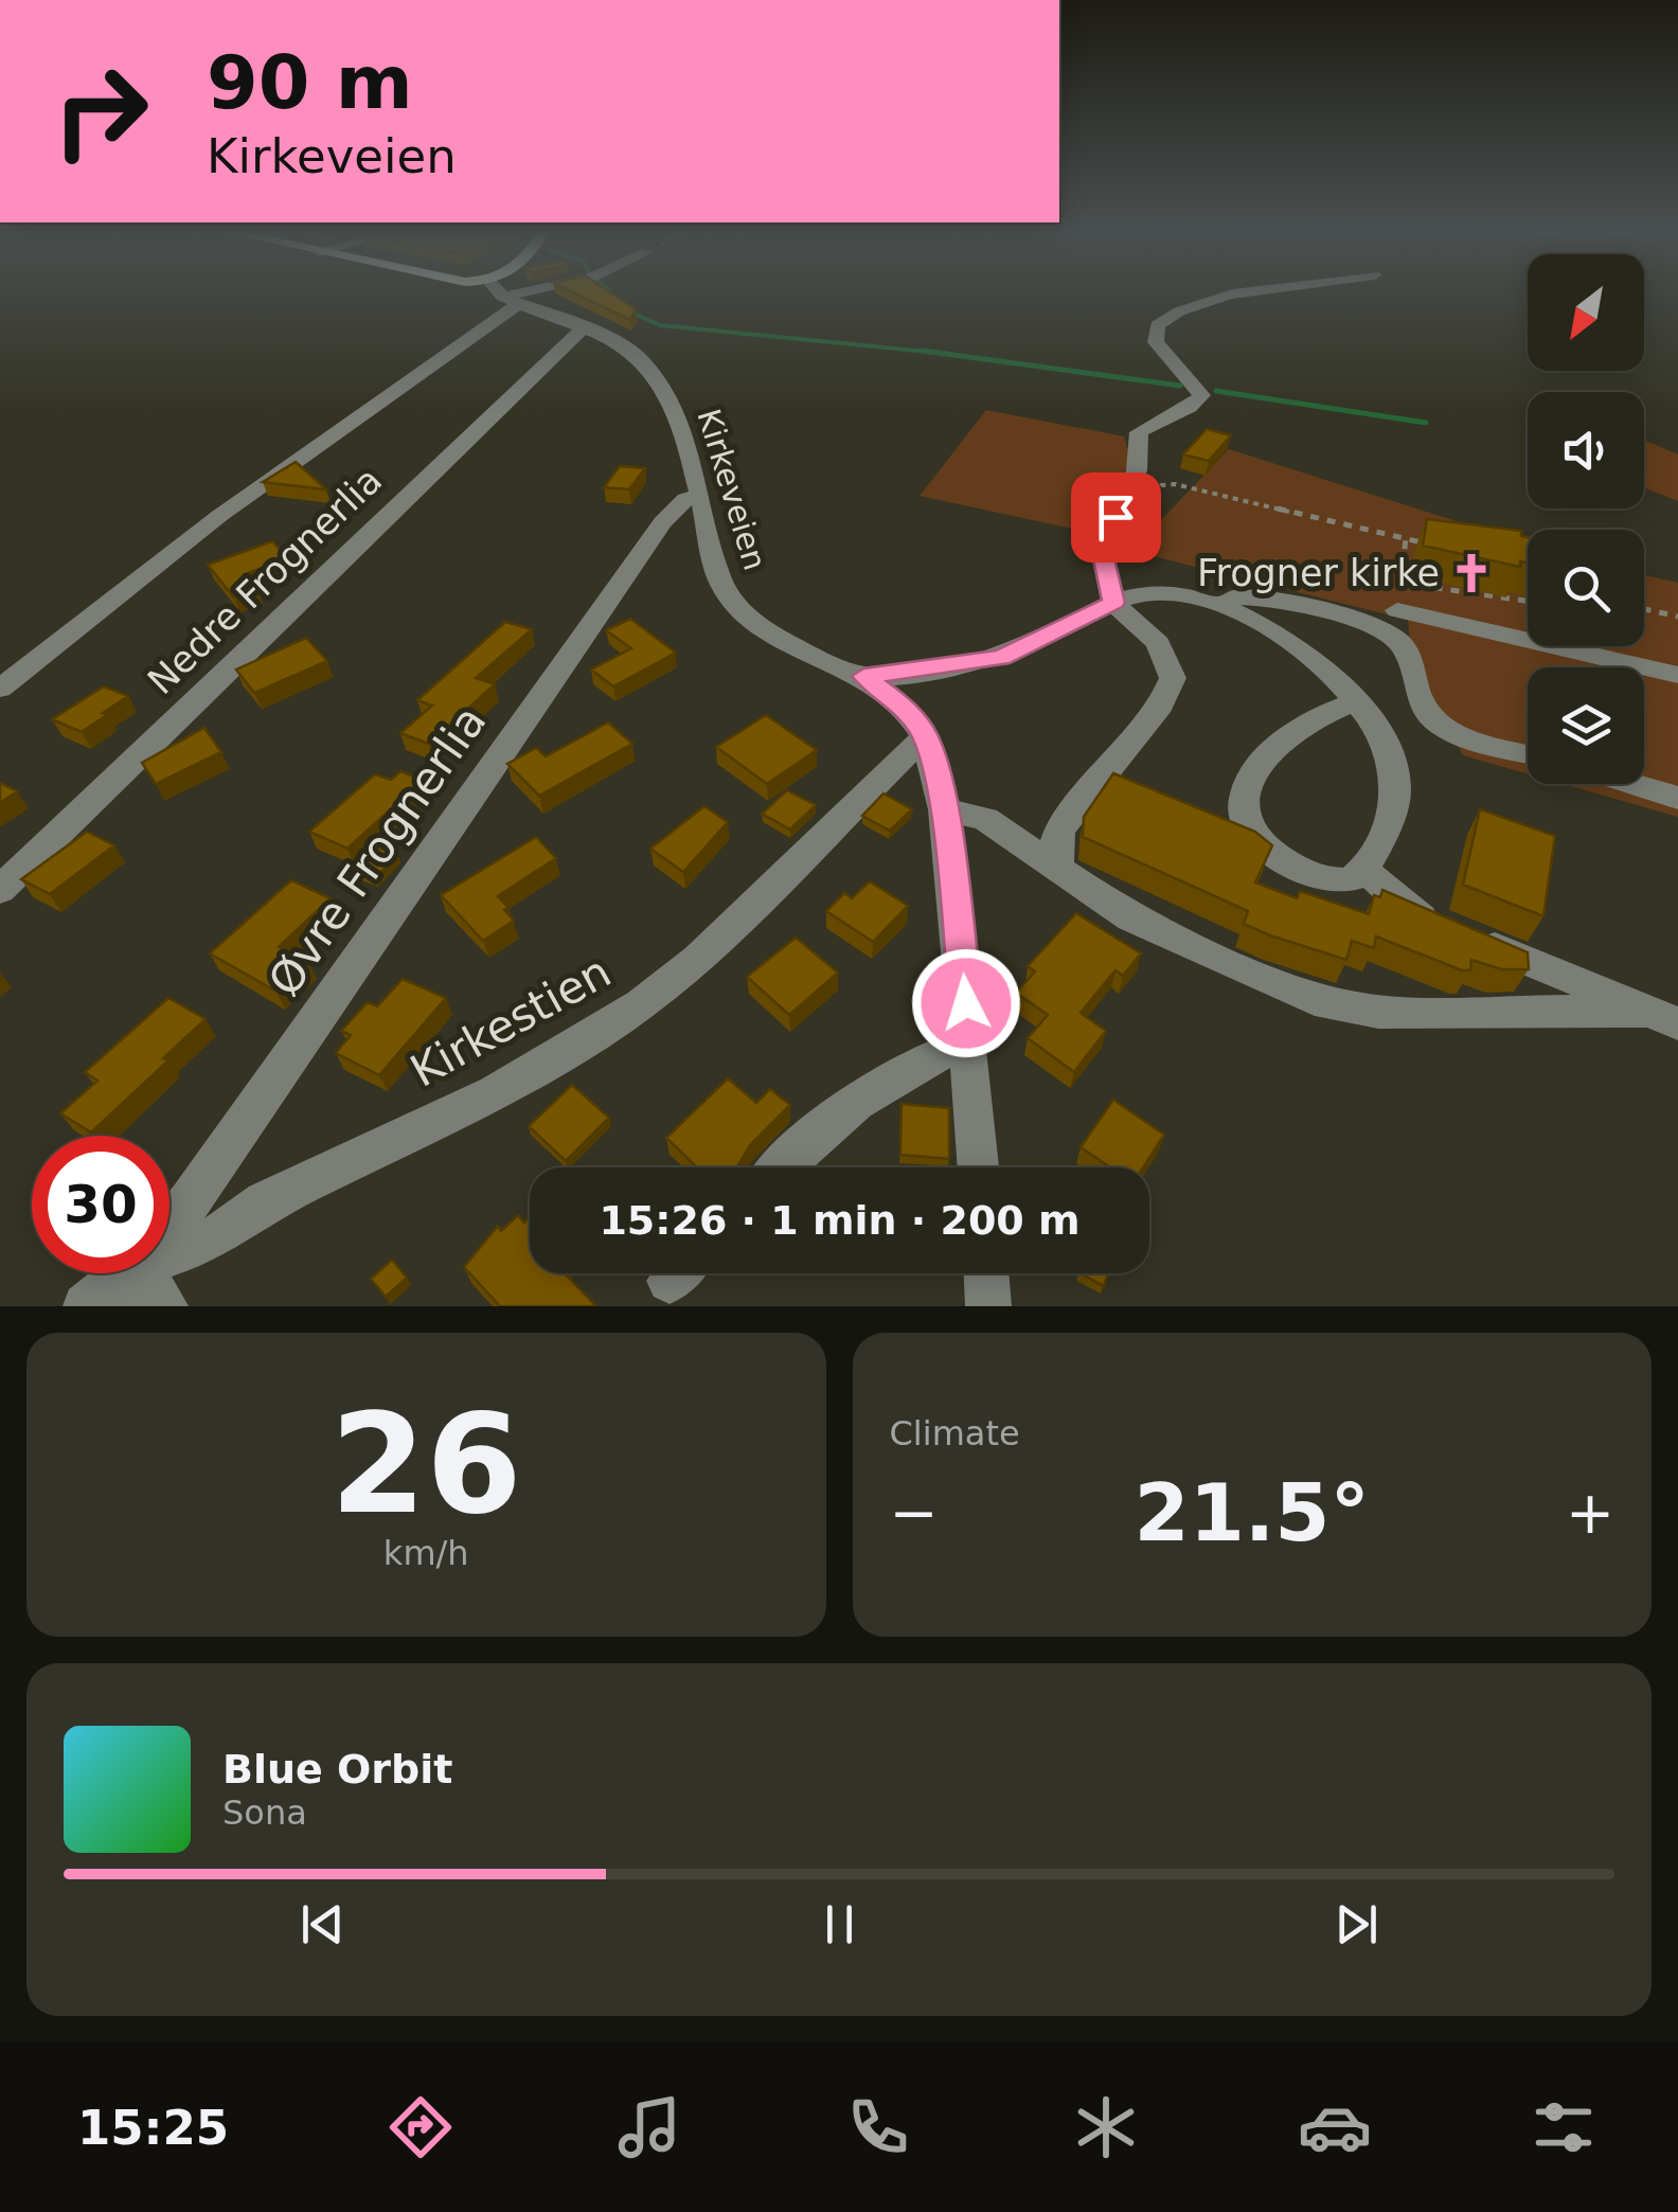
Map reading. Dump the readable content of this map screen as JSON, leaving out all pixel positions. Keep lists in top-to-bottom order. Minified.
{"streets":{"street":["Kirkeveien","Nedre Frognerlia","Øvre Frognerlia","Kirkestien"]},"crossings":[["Kirkeveien","Nedre Frognerlia"],["Kirkeveien","Øvre Frognerlia"],["Kirkeveien","Kirkestien"],["Øvre Frognerlia","Kirkestien"]],"places":{"church":["Frogner kirke"]},"north":"bottom left","page":{"turn":["90 m","Kirkeveien"],"limit":"30","trip":"15:26 · 1 min · 200 m","tile":[["26","km/h"],"Climate"],"heat":["−","21.5°","+"],"song":["Blue Orbit","Sona"],"tabs":"15:25"}}
